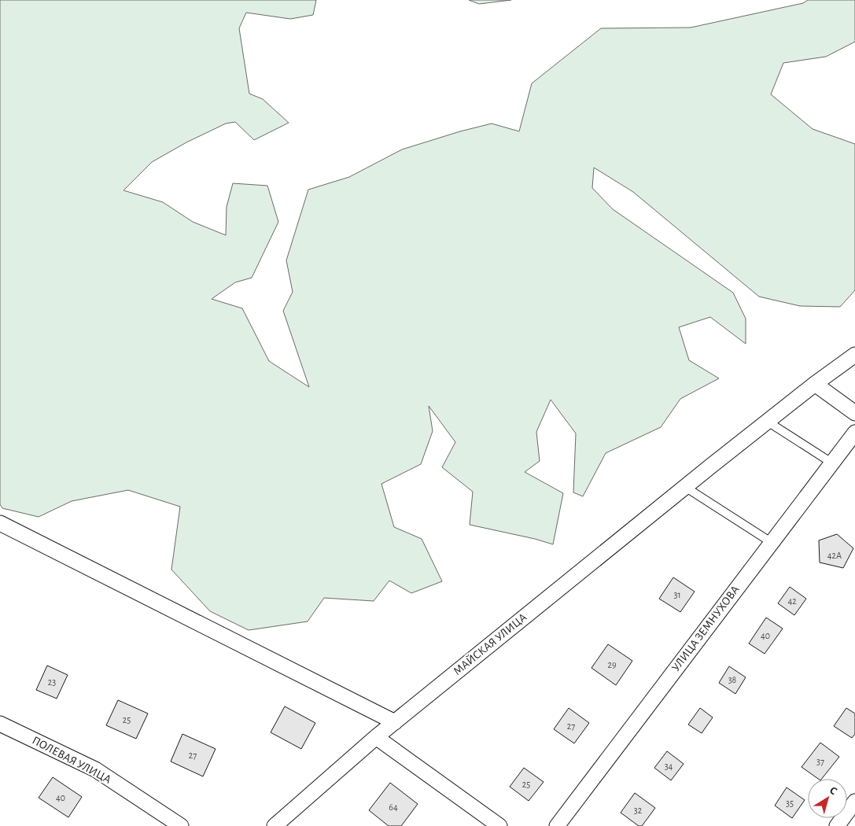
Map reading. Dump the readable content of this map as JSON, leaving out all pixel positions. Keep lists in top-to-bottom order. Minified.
{"streets":{"street":["УЛИЦА ЗЕМНУХОВА","МАЙСКАЯ УЛИЦА","ПОЛЕВАЯ УЛИЦА"]},"house_numbers":["42А","31","42","40","29","38","23","25","27","27","37","34","25","40","35","64","32"],"north":"top right"}
